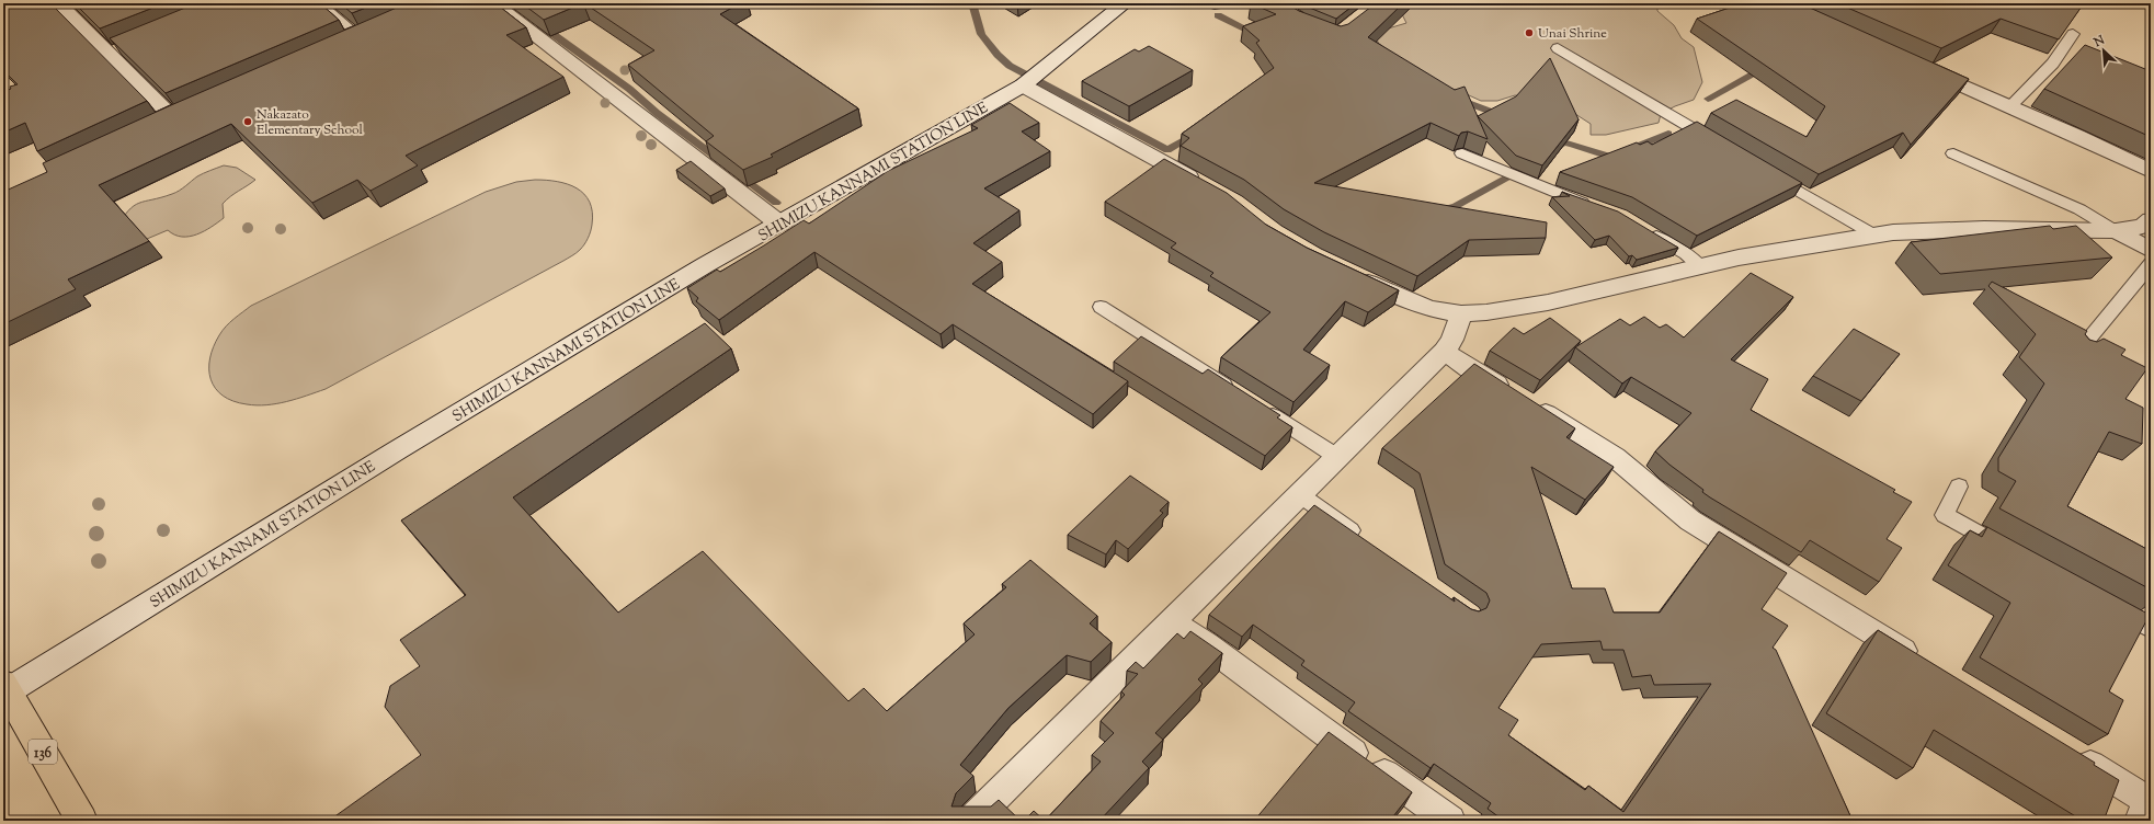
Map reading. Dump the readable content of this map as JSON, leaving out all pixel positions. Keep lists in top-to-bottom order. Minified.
{"streets":{"highway":["136"],"street":["SHIMIZU KANNAMI STATION LINE"]},"crossings":[["SHIMIZU KANNAMI STATION LINE","136"]],"places":["Unai Shrine","Nakazato Elementary School"],"north":"top left"}
